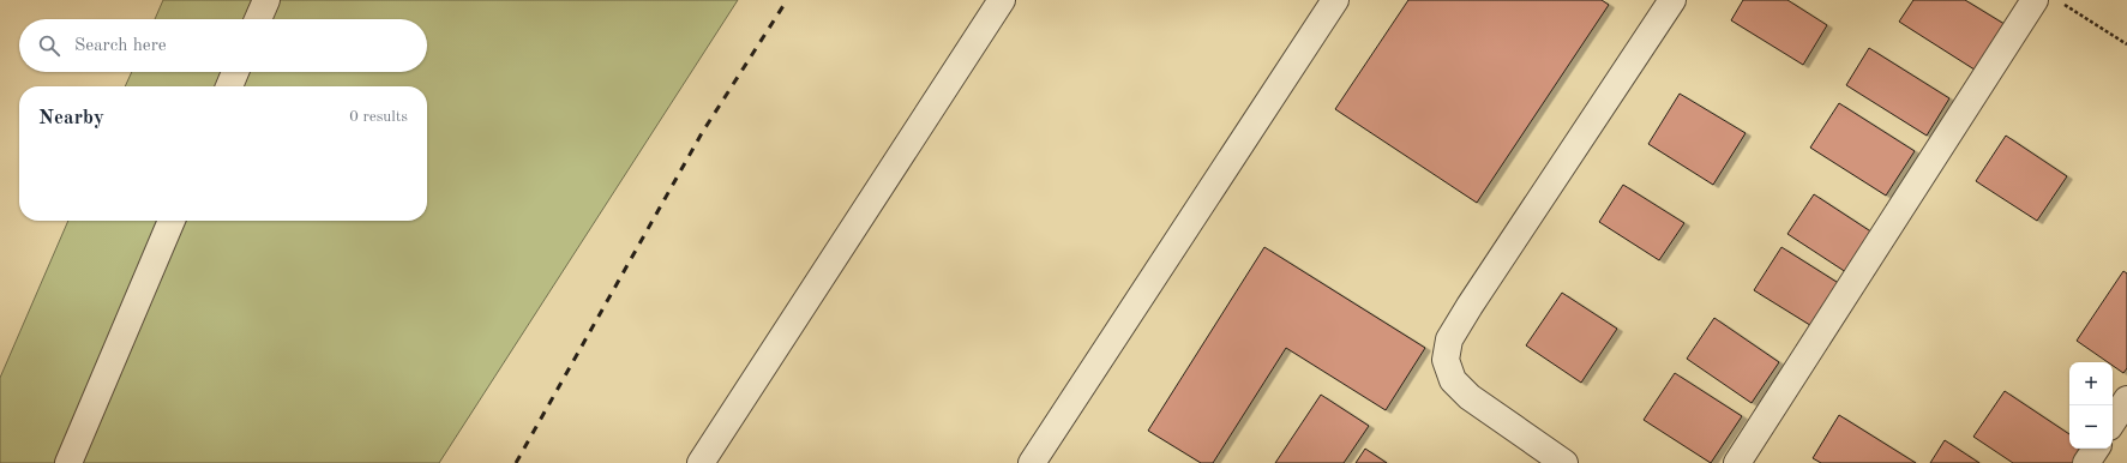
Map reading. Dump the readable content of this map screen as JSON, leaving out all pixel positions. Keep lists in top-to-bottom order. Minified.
{"page":{"search":"Search here","heading":["Nearby","0 results"],"map_buttons":["+","−"]}}
